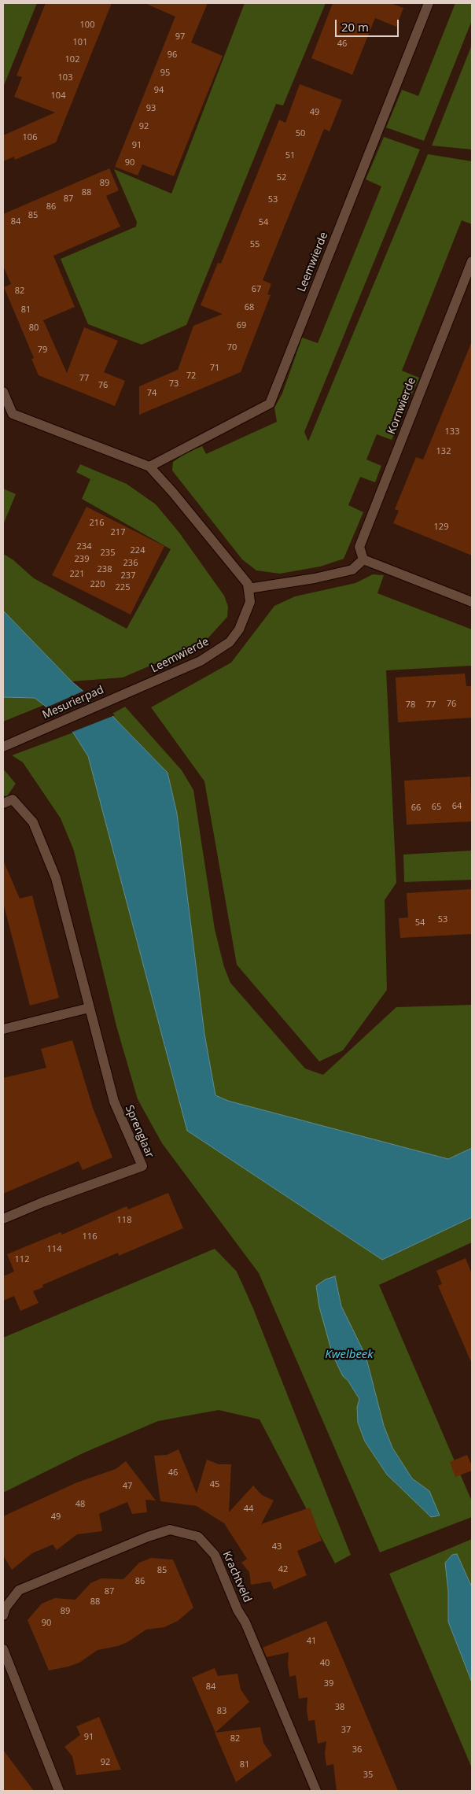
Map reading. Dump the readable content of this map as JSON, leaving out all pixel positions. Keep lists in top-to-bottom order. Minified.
{"streets":{"street":["Leemwierde","Kornwierde","Mesurierpad","Sprenglaar","Krachtveld"]},"crossings":[["Leemwierde","Mesurierpad"]],"water":["Kwelbeek"],"house_numbers":["100","97","101","46","96","102","95","103","94","104","93","49","92","50","106","91","51","90","52","89","88","87","53","86","85","84","54","55","67","82","68","81","69","80","70","79","71","72","77","73","76","74","133","132","216","129","217","234","224","235","239","236","238","221","237","220","225","76","78","77","64","65","66","53","54","118","116","114","112","46","45","47","48","44","49","43","42","85","86","87","88","89","90","41","40","39","84","38","83","37","91","82","36","92","81","35"],"scale_bar":"20 m"}
